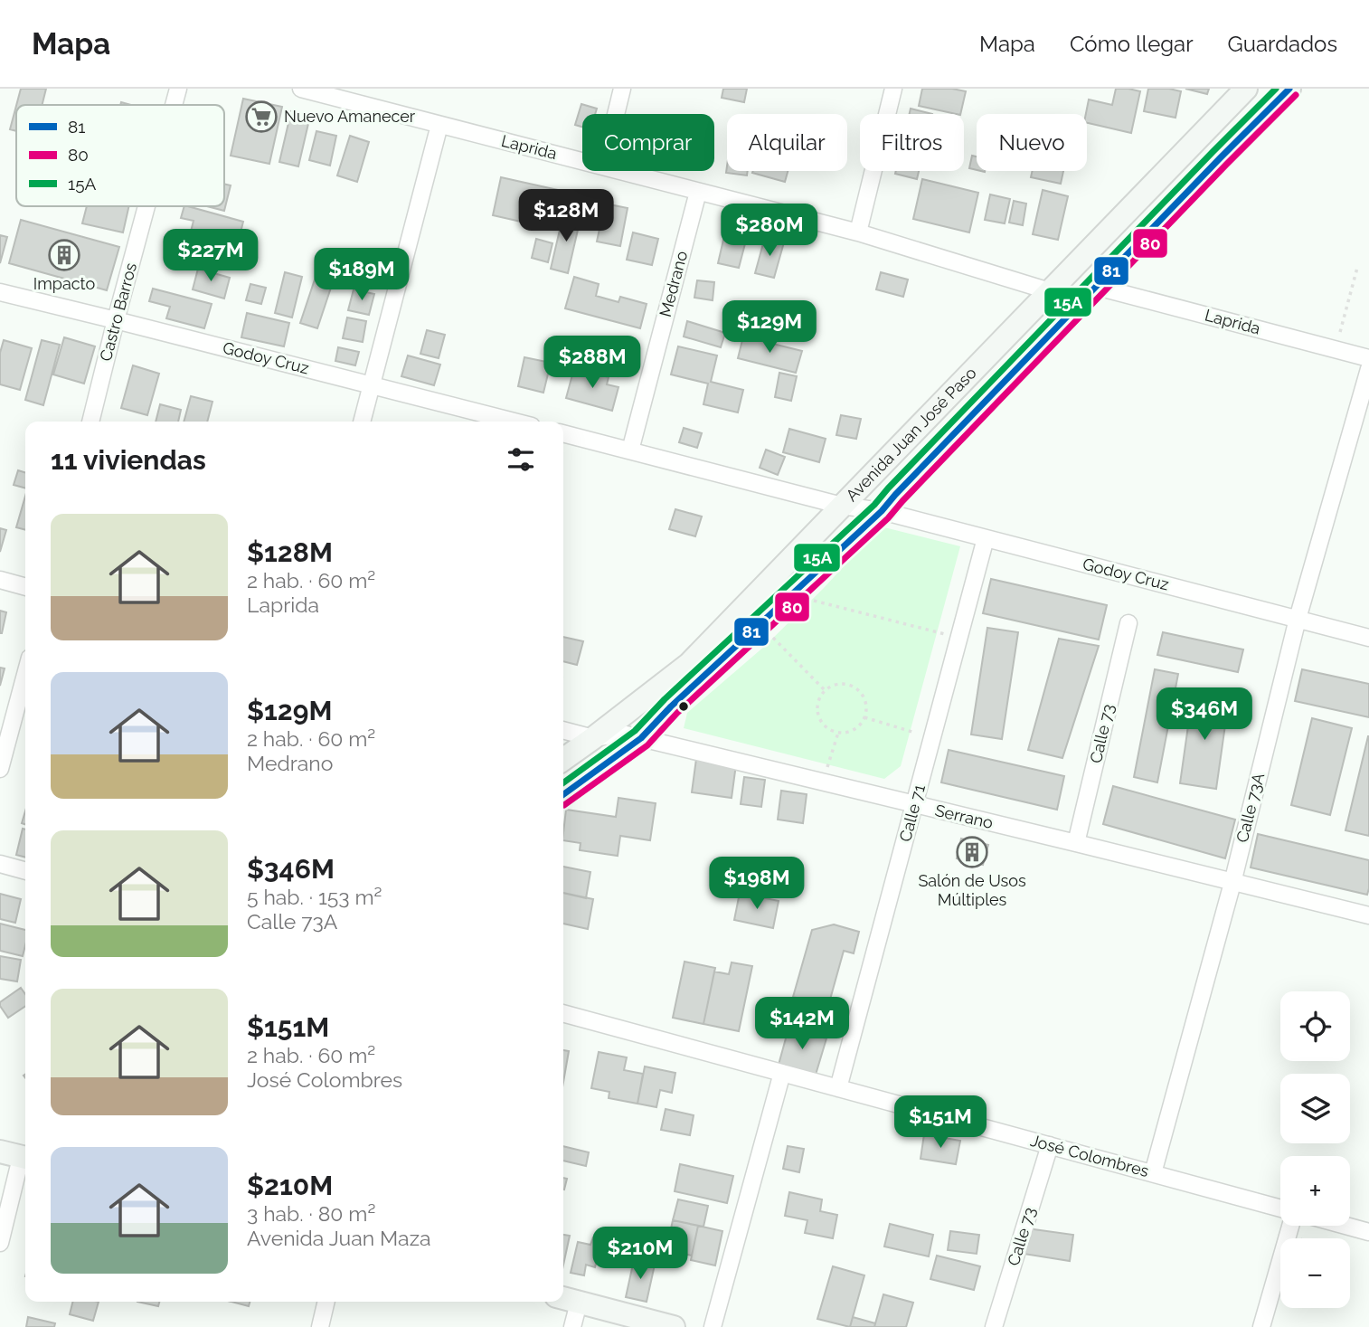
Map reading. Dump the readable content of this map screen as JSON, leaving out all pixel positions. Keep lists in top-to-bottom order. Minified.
{"streets":{"main road":["Avenida Juan José Paso"],"street":["Laprida","Medrano","Castro Barros","Godoy Cruz","Calle 73","Calle 73A","Calle 71","Serrano","José Colombres"]},"crossings":[["Laprida","Medrano"],["Laprida","Avenida Juan José Paso"],["Castro Barros","Godoy Cruz"],["Godoy Cruz","Avenida Juan José Paso"],["Godoy Cruz","Calle 73A"],["Godoy Cruz","Calle 71"],["Avenida Juan José Paso","Serrano"],["Calle 73","Serrano"],["Calle 73","José Colombres"],["Calle 73A","Serrano"],["Calle 73A","José Colombres"],["Calle 71","Serrano"],["Calle 71","José Colombres"]],"places":{"supermarket":["Nuevo Amanecer"],"building":["Impacto","Salón de Usos Múltiples"]},"lines":["transit line 81","transit line 15A","transit line 80"],"legend":["81","80","15A"],"page":{"header":"Mapa","nav":["Mapa","Cómo llegar","Guardados"],"chip":["Comprar","Alquilar","Filtros","Nuevo"],"price":["$128M","$280M","$227M","$189M","$129M","$288M","$346M","$198M","$142M","$151M","$210M"],"heading":"11 viviendas","list":[{"name":"$128M","note":"2 hab. · 60 m² · Laprida"},{"name":"$129M","note":"2 hab. · 60 m² · Medrano"},{"name":"$346M","note":"5 hab. · 153 m² · Calle 73A"},{"name":"$151M","note":"2 hab. · 60 m² · José Colombres"},{"name":"$210M","note":"3 hab. · 80 m² · Avenida Juan Maza"}],"map_buttons":["+","−"]}}
